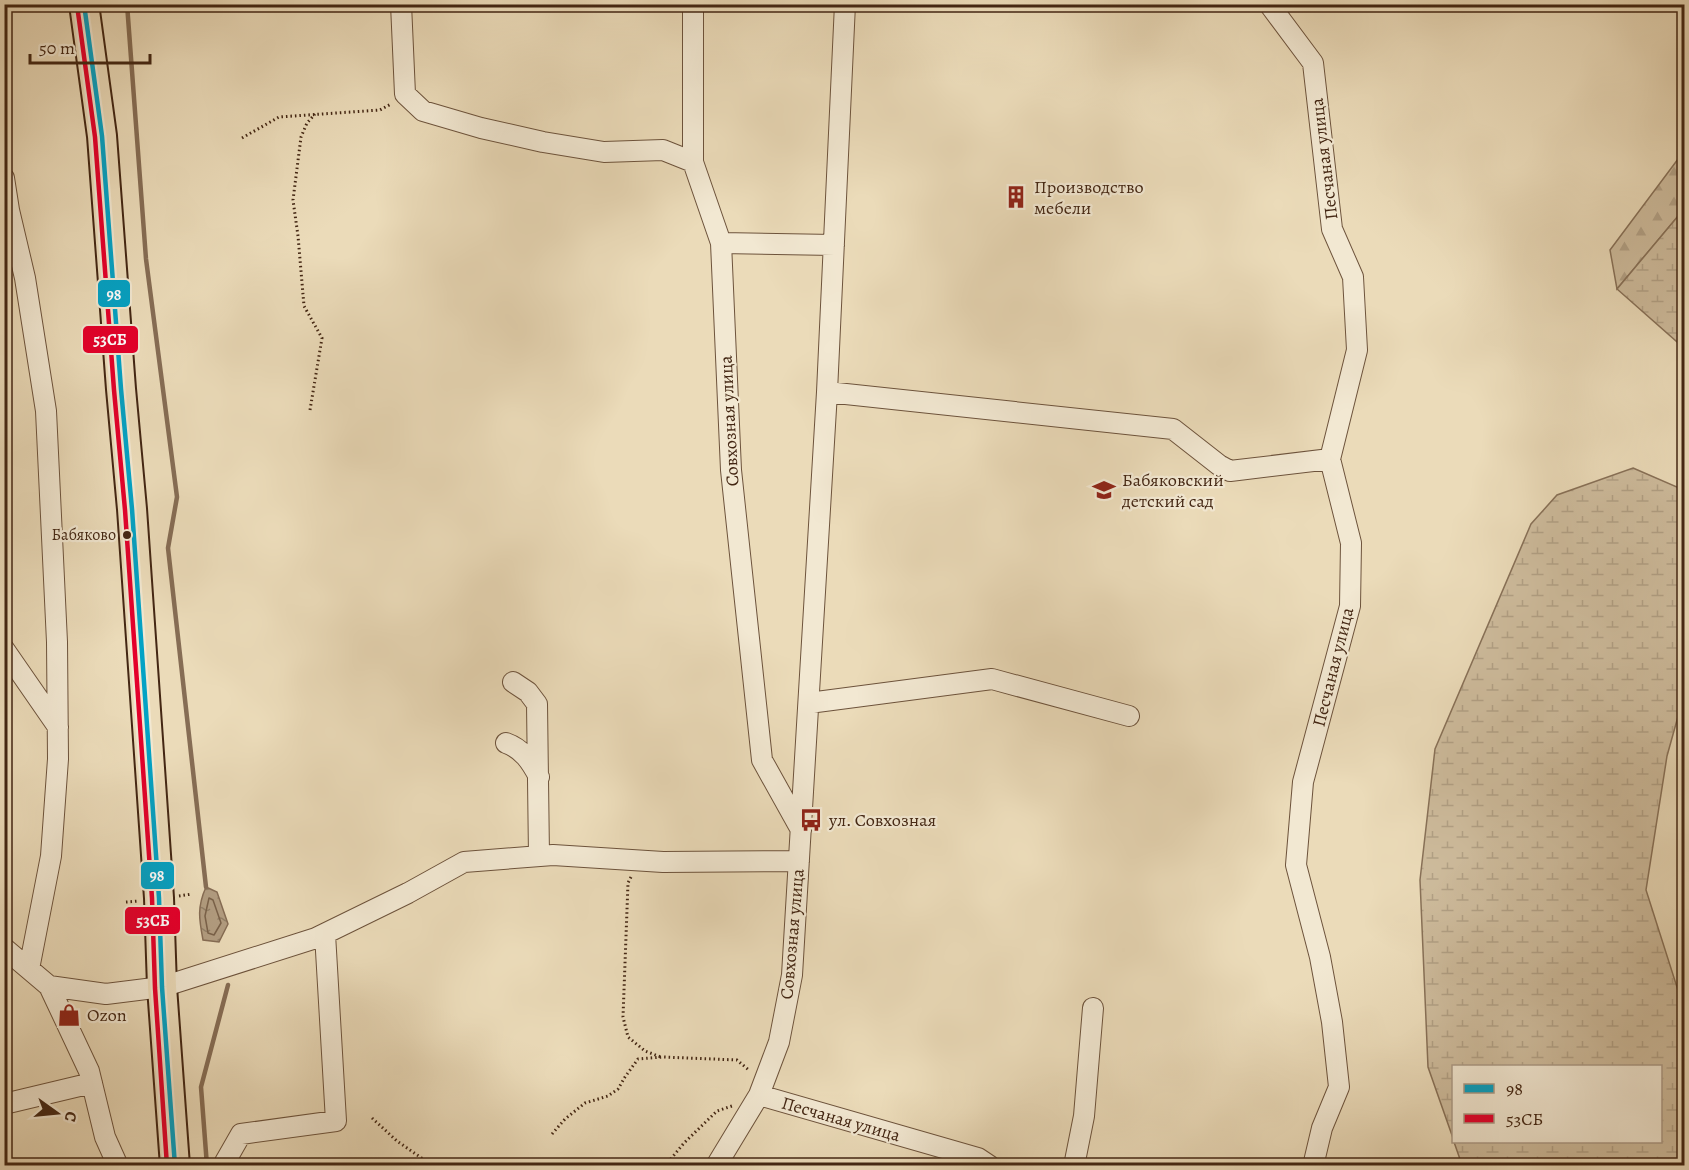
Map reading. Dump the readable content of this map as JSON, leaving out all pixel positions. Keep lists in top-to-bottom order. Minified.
{"streets":{"street":["Песчаная улица","Совхозная улица"]},"crossings":[["Песчаная улица","Совхозная улица"]],"places":{"building":["Производство мебели"],"school or university":["Бабяковский детский сад"],"other":["Бабяково"],"bus stop":["ул. Совхозная"],"shop":["Ozon"]},"lines":["transit line 98","transit line 53СБ"],"legend":["98","53СБ"],"scale_bar":"50 m","north":"right"}
